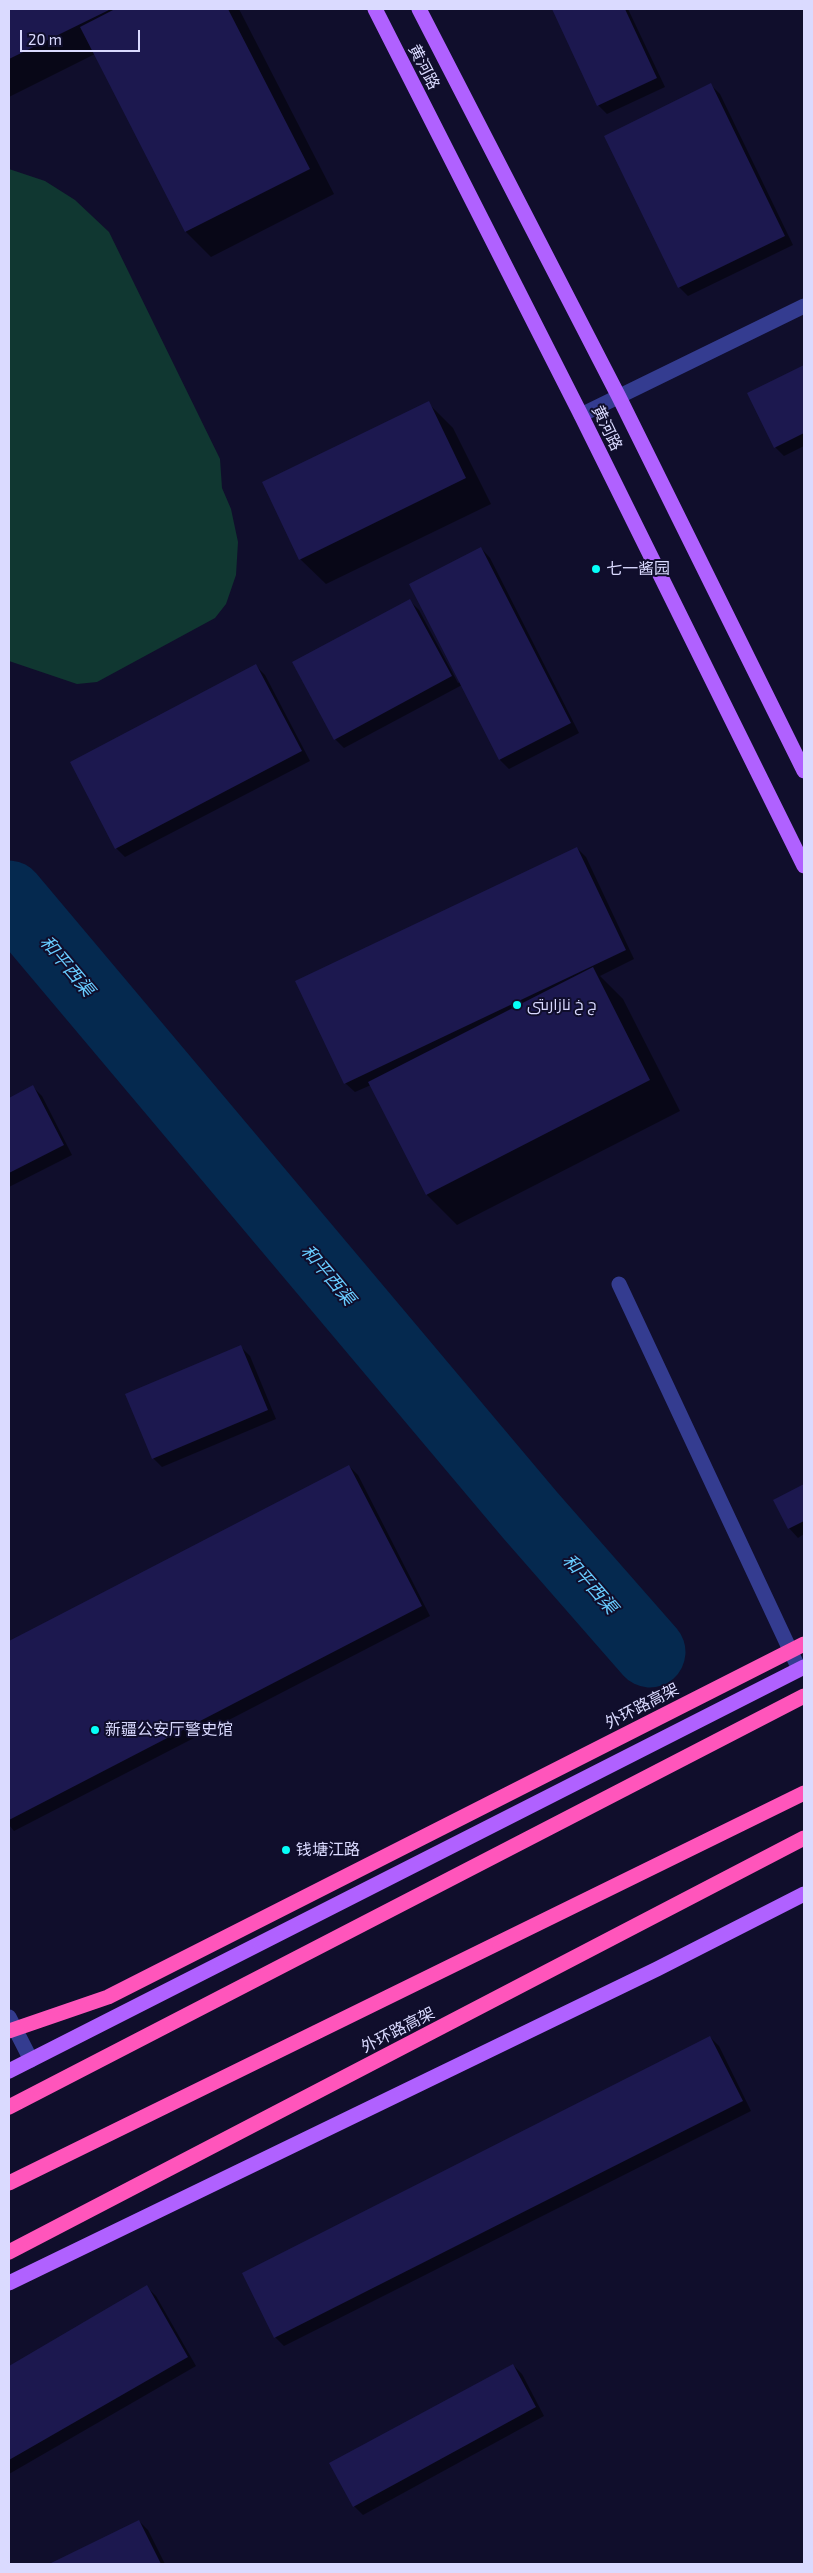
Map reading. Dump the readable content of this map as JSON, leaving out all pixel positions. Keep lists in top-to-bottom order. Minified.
{"streets":{"highway":["外环路高架"],"main road":["黄河路"]},"water":["和平西渠"],"places":["七一酱园","ج خ نازارىتى","新疆公安厅警史馆","钱塘江路"],"scale_bar":"20 m"}
